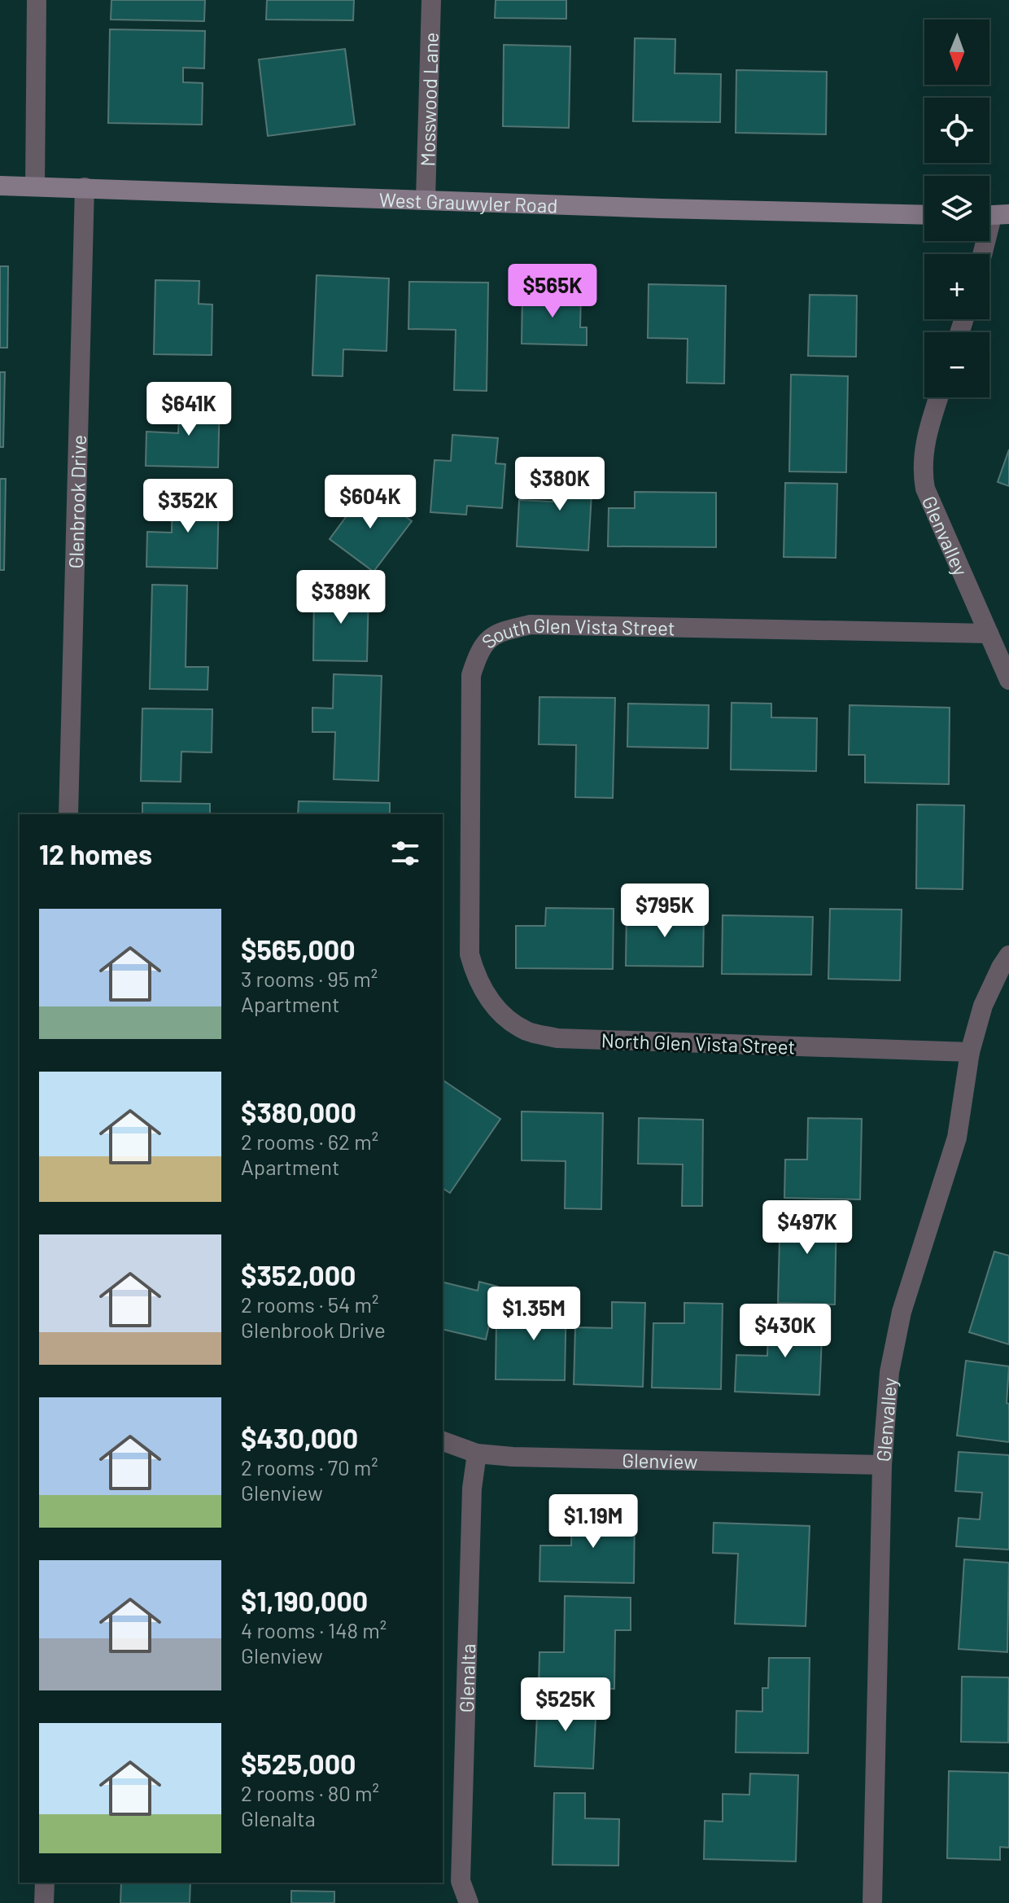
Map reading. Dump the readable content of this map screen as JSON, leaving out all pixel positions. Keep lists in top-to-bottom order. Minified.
{"streets":{"main road":["West Grauwyler Road"],"street":["Mosswood Lane","Glenbrook Drive","Glenvalley","South Glen Vista Street","North Glen Vista Street","Glenview","Glenalta"]},"crossings":[["Mosswood Lane","West Grauwyler Road"],["West Grauwyler Road","Glenbrook Drive"],["Glenvalley","South Glen Vista Street"],["Glenvalley","North Glen Vista Street"],["Glenvalley","Glenview"],["South Glen Vista Street","North Glen Vista Street"],["Glenview","Glenalta"]],"north":"bottom","page":{"map_buttons":["+","−"],"price":["$565K","$641K","$380K","$604K","$352K","$389K","$795K","$497K","$1.35M","$430K","$1.19M","$525K"],"heading":"12 homes","list":[{"name":"$565,000","note":"3 rooms · 95 m² · Apartment"},{"name":"$380,000","note":"2 rooms · 62 m² · Apartment"},{"name":"$352,000","note":"2 rooms · 54 m² · Glenbrook Drive"},{"name":"$430,000","note":"2 rooms · 70 m² · Glenview"},{"name":"$1,190,000","note":"4 rooms · 148 m² · Glenview"},{"name":"$525,000","note":"2 rooms · 80 m² · Glenalta"}]}}
